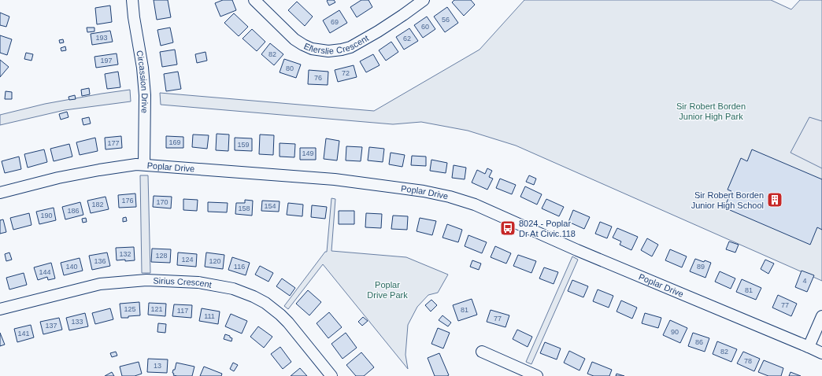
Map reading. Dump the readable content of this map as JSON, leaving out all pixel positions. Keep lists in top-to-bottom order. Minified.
{"streets":{"street":["Ellerslie Crescent","Circassion Drive","Poplar Drive","Sirius Crescent"]},"crossings":[["Circassion Drive","Poplar Drive"]],"parks":["Sir Robert Borden Junior High Park","Poplar Drive Park"],"places":{"building":["Sir Robert Borden Junior High School"],"bus stop":["8024 - Poplar Dr At Civic 118"]},"house_numbers":["56","69","60","193","62","82","197","80","72","76","169","177","159","149","176","170","182","154","158","186","190","132","128","124","136","120","140","116","89","144","4","81","77","125","121","81","117","111","77","133","137","90","141","86","82","78","13"]}
